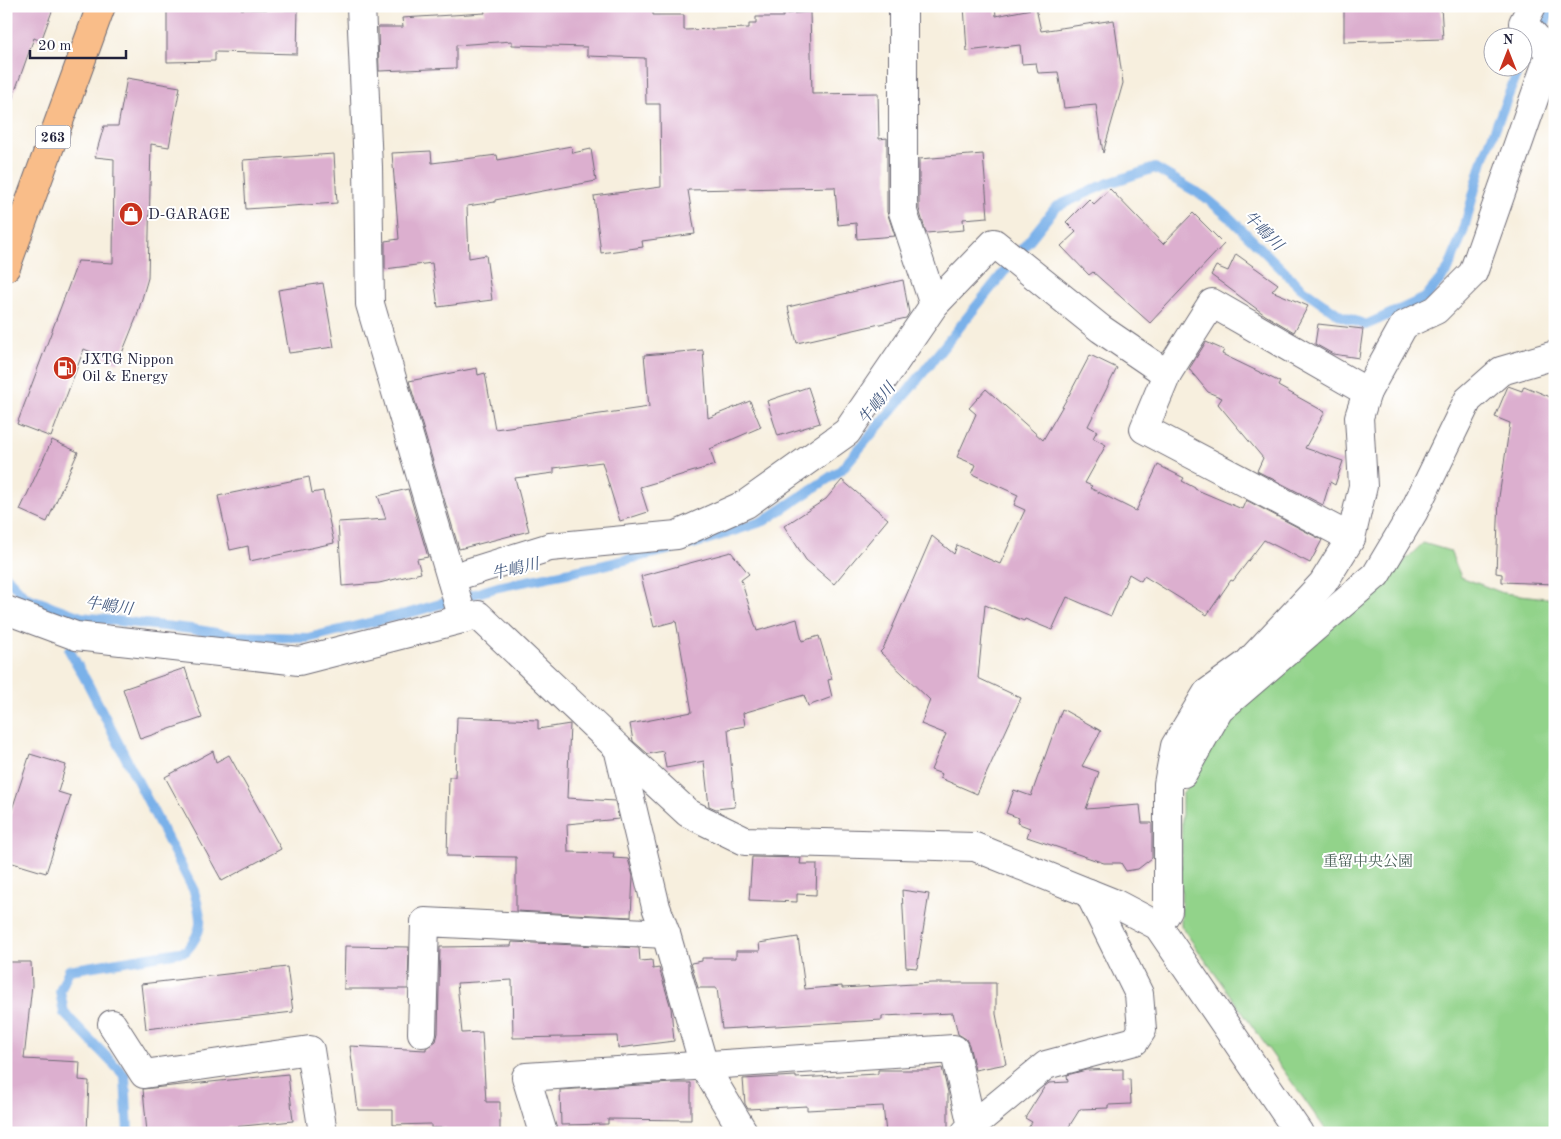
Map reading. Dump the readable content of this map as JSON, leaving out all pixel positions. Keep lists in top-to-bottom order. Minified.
{"streets":{"highway":["263"]},"water":["牛嶋川"],"parks":["重留中央公園"],"places":{"shop":["D-GARAGE"],"fuel station":["JXTG Nippon Oil & Energy"]},"scale_bar":"20 m","north":"top"}
